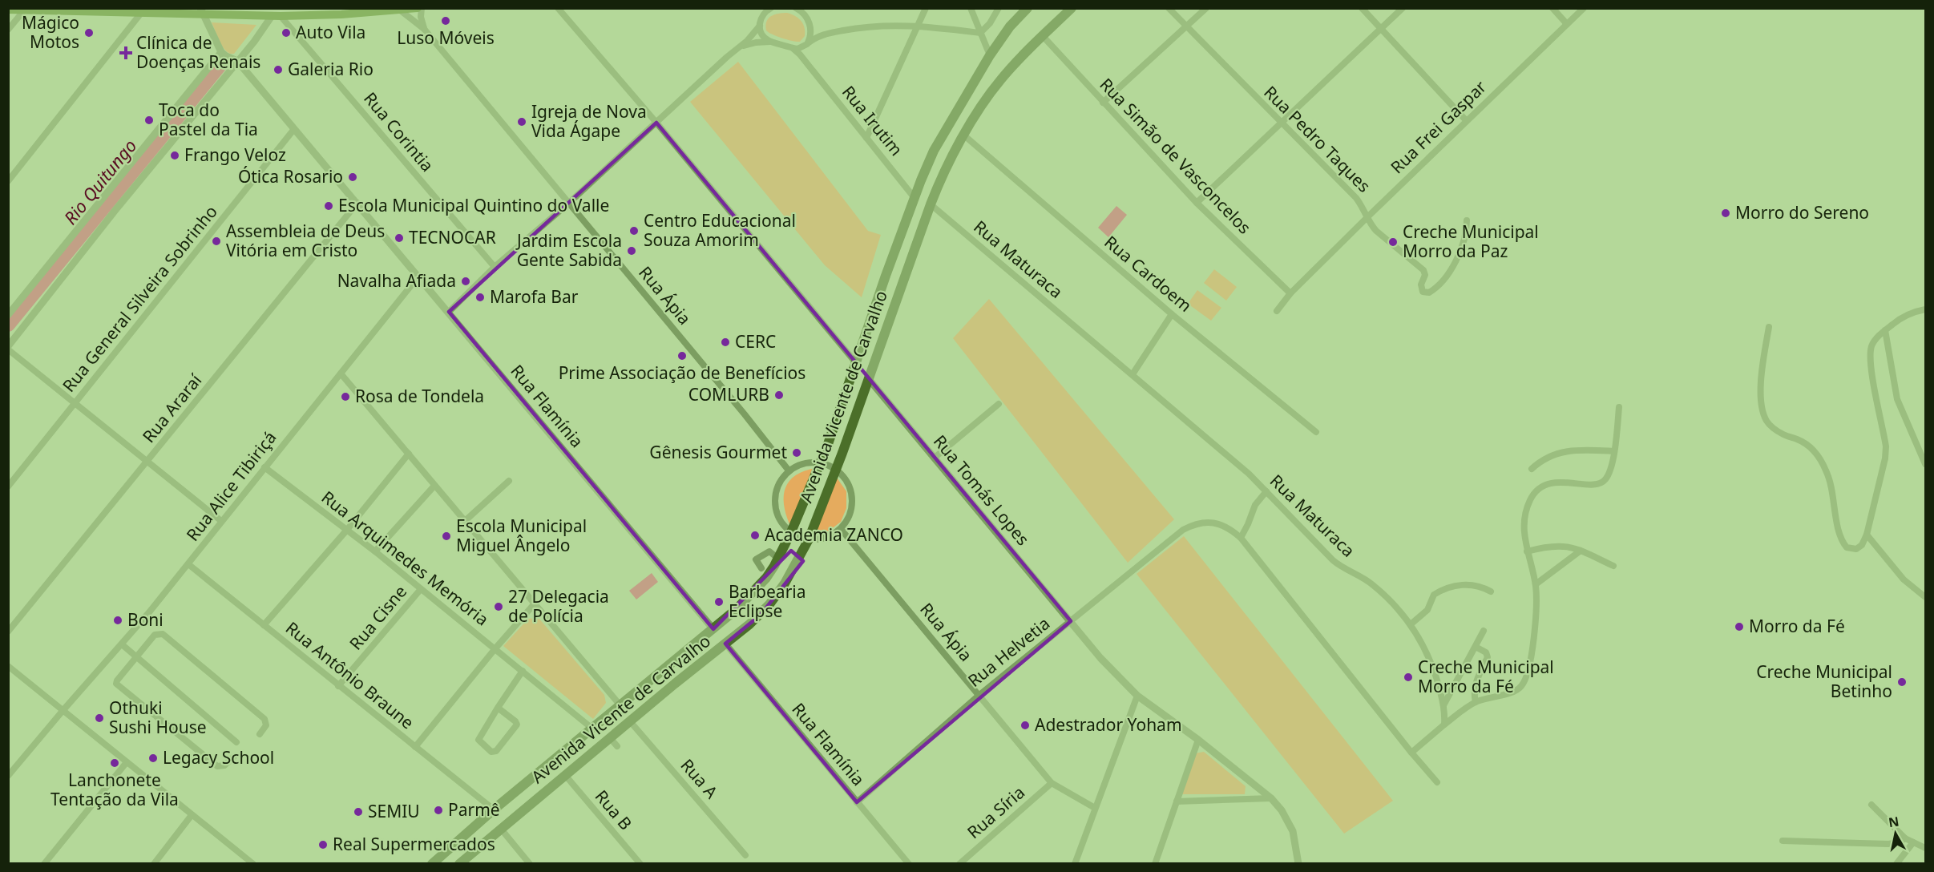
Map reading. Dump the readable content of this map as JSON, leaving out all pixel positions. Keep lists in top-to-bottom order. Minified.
{"streets":{"main road":["Avenida Vicente de Carvalho"],"street":["Rua Irutim","Rua Frei Gaspar","Rua Corintia","Rua Pedro Taques","Rua Simão de Vasconcelos","Rua Maturaca","Rua Cardoem","Rua Ápia","Rua General Silveira Sobrinho","Rua Flamínia","Rua Araraí","Rua Alice Tibiriçá","Rua Tomás Lopes","Rua Arquimedes Memória","Rua Cisne","Rua Helvetia","Rua Antônio Braune","Rua A","Rua B","Rua Síria"]},"crossings":[["Rua Irutim","Avenida Vicente de Carvalho"],["Rua Frei Gaspar","Rua Pedro Taques"],["Rua Frei Gaspar","Rua Simão de Vasconcelos"],["Rua Simão de Vasconcelos","Avenida Vicente de Carvalho"],["Rua Maturaca","Avenida Vicente de Carvalho"],["Rua Cardoem","Avenida Vicente de Carvalho"],["Rua Ápia","Rua Helvetia"],["Rua Ápia","Rua Síria"],["Rua General Silveira Sobrinho","Rua Flamínia"],["Avenida Vicente de Carvalho","Rua Flamínia"],["Avenida Vicente de Carvalho","Rua Tomás Lopes"],["Avenida Vicente de Carvalho","Rua Arquimedes Memória"],["Avenida Vicente de Carvalho","Rua Antônio Braune"],["Avenida Vicente de Carvalho","Rua A"],["Avenida Vicente de Carvalho","Rua B"],["Rua Flamínia","Rua Araraí"],["Rua Flamínia","Rua Alice Tibiriçá"],["Rua Flamínia","Rua Helvetia"],["Rua Alice Tibiriçá","Rua Arquimedes Memória"],["Rua Alice Tibiriçá","Rua Antônio Braune"],["Rua Tomás Lopes","Rua Helvetia"],["Rua Arquimedes Memória","Rua Cisne"],["Rua Cisne","Rua Antônio Braune"]],"water":["Rio Quitungo"],"places":{"other":["Luso Móveis","Mágico Motos","Auto Vila","Galeria Rio","Toca do Pastel da Tia","Igreja de Nova Vida Ágape","Frango Veloz","Ótica Rosario","Escola Municipal Quintino do Valle","Morro do Sereno","Centro Educacional Souza Amorim","TECNOCAR","Assembleia de Deus Vitória em Cristo","Creche Municipal Morro da Paz","Jardim Escola Gente Sabida","Navalha Afiada","Marofa Bar","CERC","Prime Associação de Benefícios","COMLURB","Rosa de Tondela","Gênesis Gourmet","Academia ZANCO","Escola Municipal Miguel Ângelo","Barbearia Eclipse","27 Delegacia de Polícia","Boni","Morro da Fé","Creche Municipal Morro da Fé","Creche Municipal Betinho","Othuki Sushi House","Adestrador Yoham","Legacy School","Lanchonete Tentação da Vila","Parmê","SEMIU","Real Supermercados"],"health":["Clínica de Doenças Renais"]},"north":"top"}
